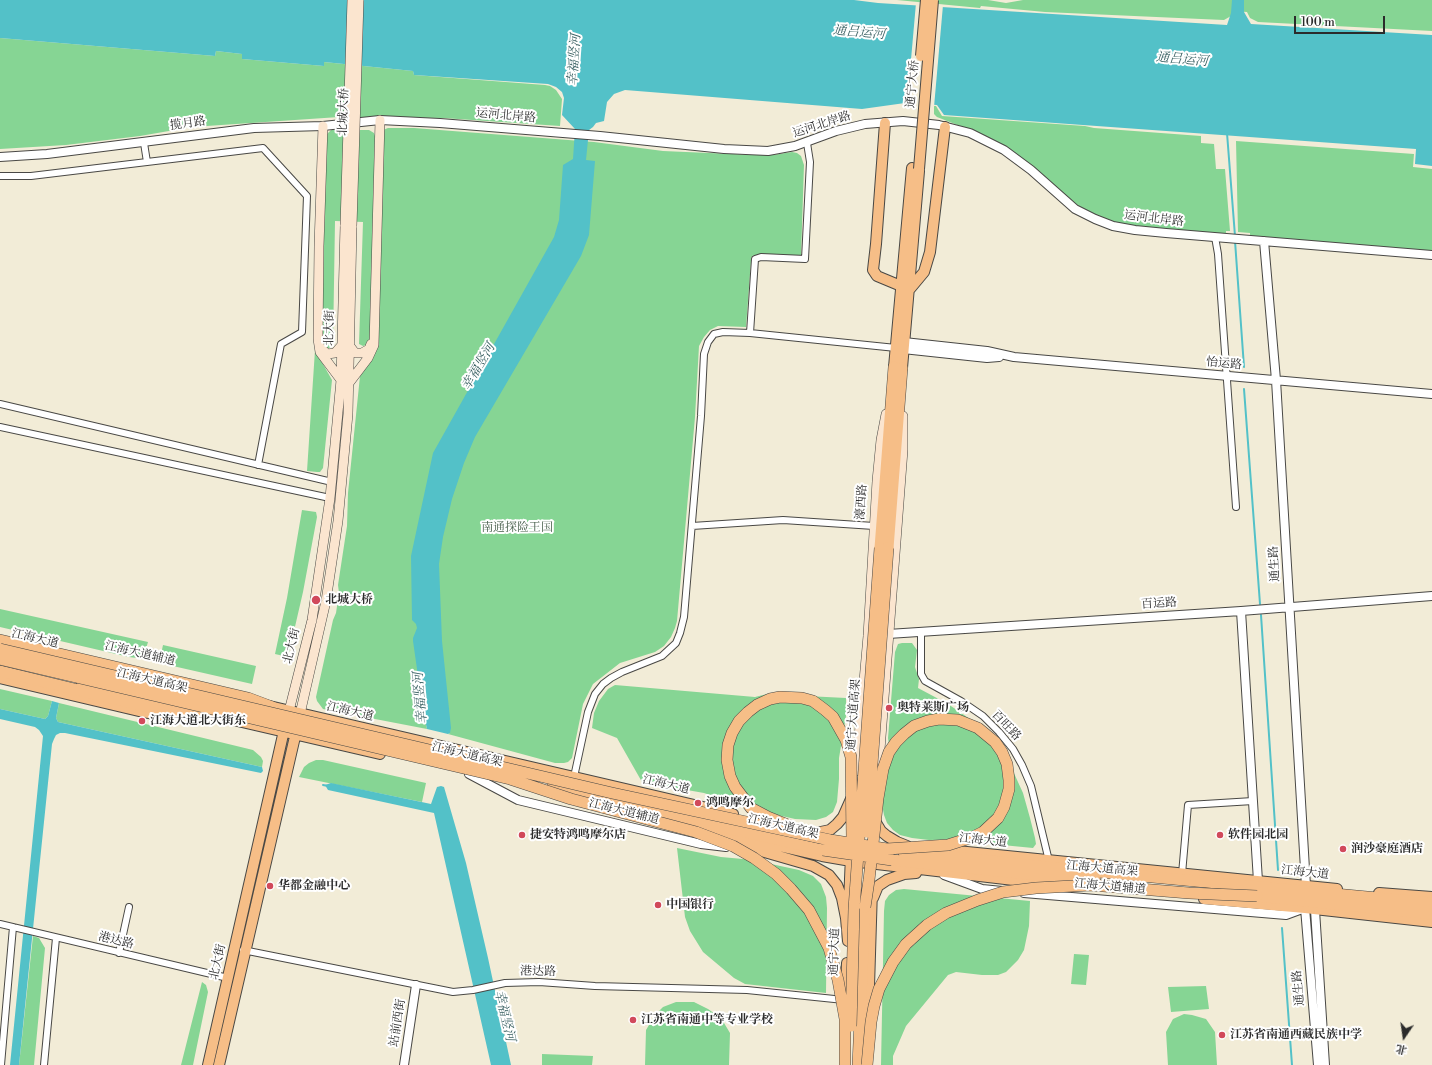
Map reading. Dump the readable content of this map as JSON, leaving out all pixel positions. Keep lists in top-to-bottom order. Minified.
{"streets":{"highway":["江海大道高架","通宁大道高架"],"main road":["通宁大桥","北城大桥","北大街","濠西路","江海大道","江海大道辅道","通宁大道"],"street":["运河北岸路","揽月路","怡运路","通生路","百运路","百旺路","港达路","站前西街"]},"crossings":[["通宁大桥","濠西路"],["北城大桥","北大街"],["运河北岸路","揽月路"],["运河北岸路","通生路"],["北大街","江海大道"],["北大街","港达路"],["怡运路","濠西路"],["怡运路","通生路"],["濠西路","百运路"],["濠西路","江海大道"],["濠西路","通宁大道高架"],["濠西路","通宁大道"],["通生路","百运路"],["通生路","江海大道"],["通生路","江海大道辅道"],["百运路","百旺路"],["江海大道","江海大道辅道"],["江海大道","百旺路"],["江海大道","通宁大道"],["港达路","通宁大道"],["港达路","站前西街"]],"water":["通吕运河","幸福竖河"],"parks":["南通探险王国"],"places":["北城大桥","奥特莱斯广场","江海大道北大街东","鸿鸣摩尔","捷安特鸿鸣摩尔店","软件园北园","润沙豪庭酒店","华都金融中心","中国银行","江苏省南通中等专业学校","江苏省南通西藏民族中学"],"scale_bar":"100 m","north":"bottom"}
